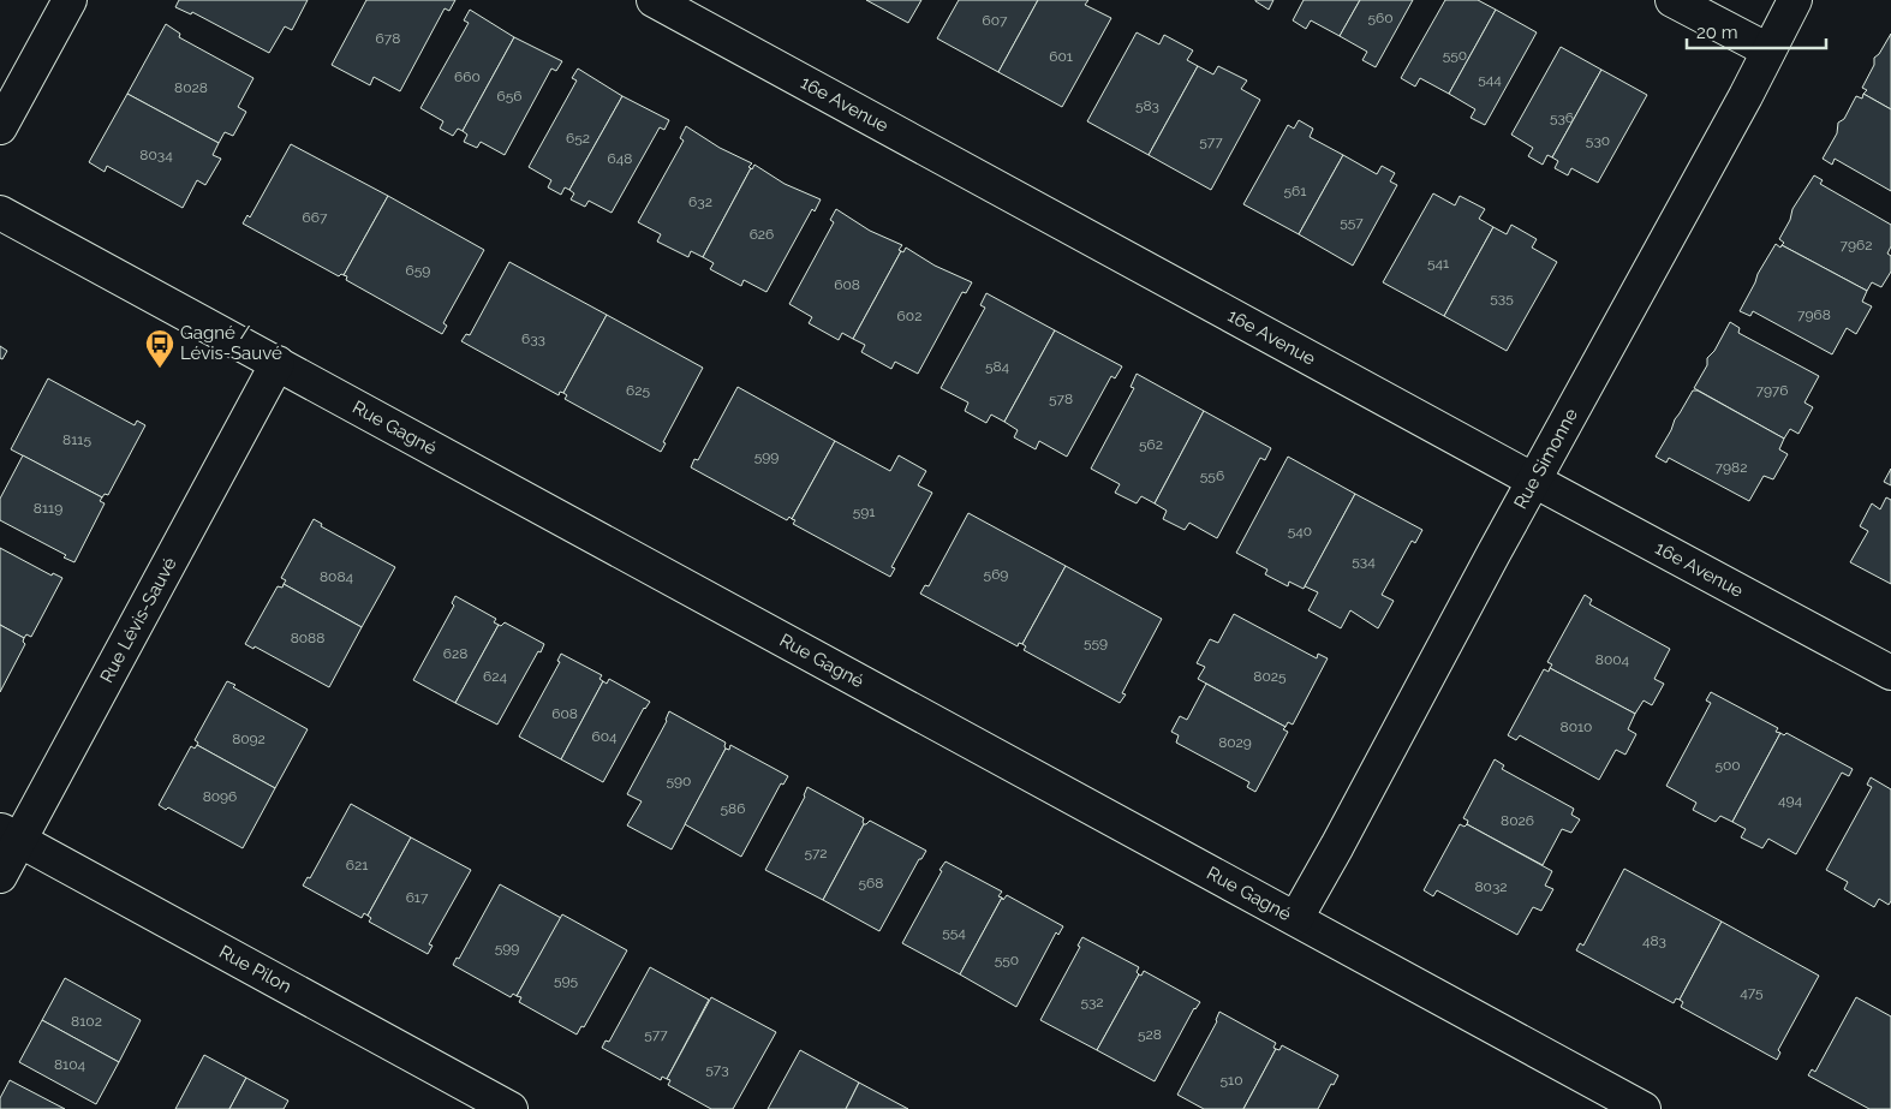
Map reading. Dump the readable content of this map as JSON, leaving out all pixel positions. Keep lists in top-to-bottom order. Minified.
{"streets":{"street":["16e Avenue","Rue Gagné","Rue Simonne","Rue Lévis-Sauvé","Rue Pilon"]},"crossings":[["16e Avenue","Rue Simonne"],["Rue Gagné","Rue Simonne"],["Rue Gagné","Rue Lévis-Sauvé"],["Rue Lévis-Sauvé","Rue Pilon"]],"places":{"bus stop":["Gagné / Lévis-Sauvé"]},"house_numbers":["560","607","678","550","601","660","544","8028","656","583","536","652","530","577","8034","648","561","632","667","557","626","7962","541","659","608","535","7968","602","633","584","625","7976","578","8115","562","599","7982","556","8119","591","540","534","569","8084","8088","559","628","8004","624","8025","608","8010","604","8092","8029","500","590","8096","494","586","8026","572","621","568","8032","617","554","483","599","550","595","475","532","8102","577","528","8104","573","510"],"scale_bar":"20 m"}
